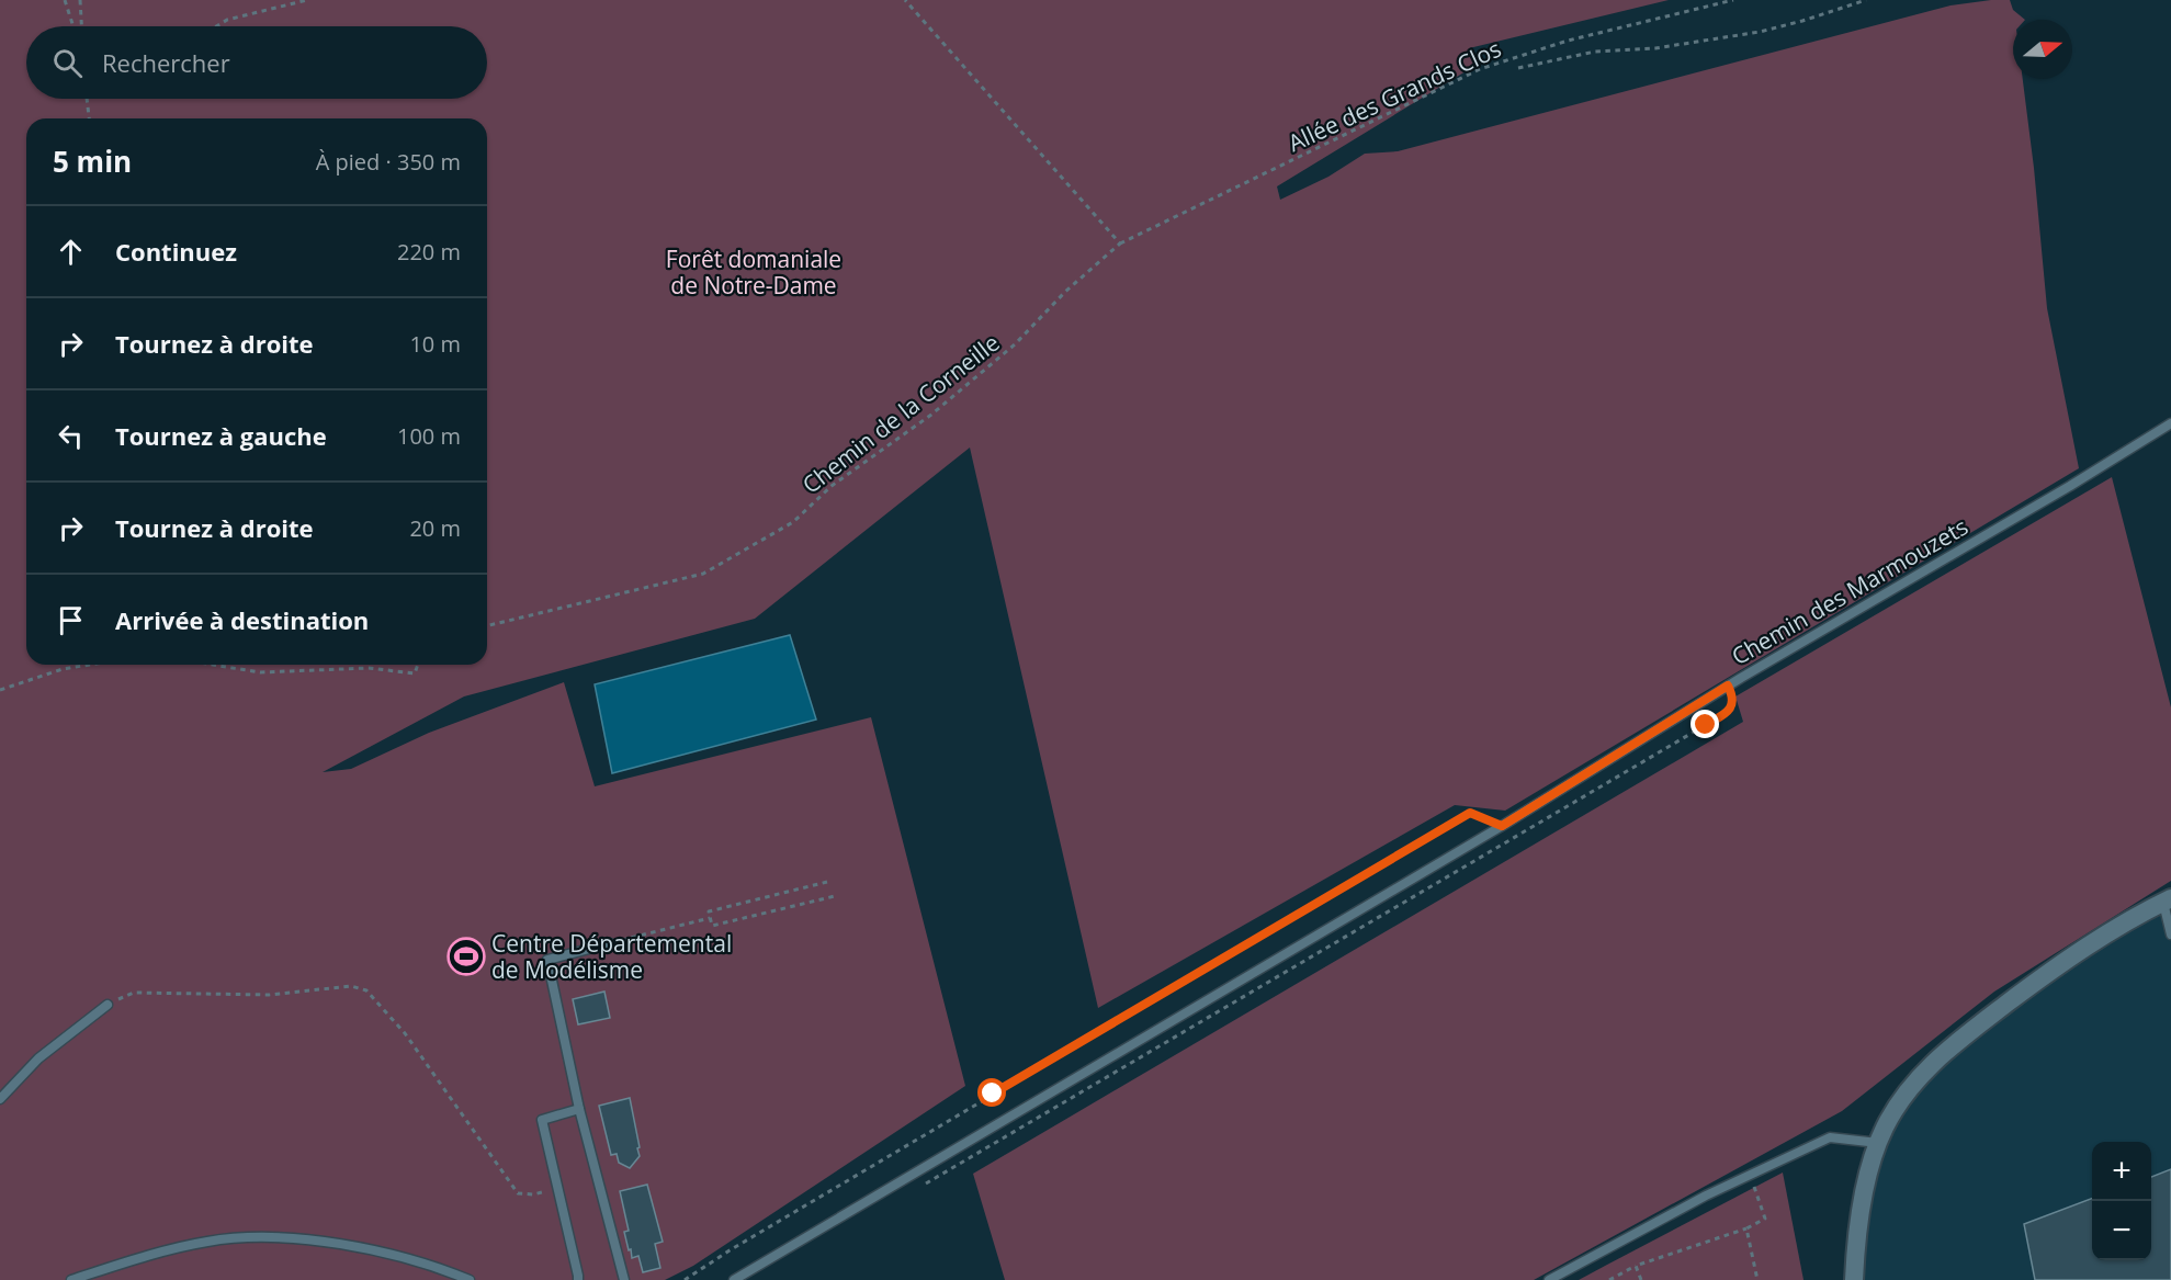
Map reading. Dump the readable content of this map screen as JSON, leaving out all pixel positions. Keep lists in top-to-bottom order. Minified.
{"streets":{"lane":["Chemin des Marmouzets"],"path":["Allée des Grands Clos","Chemin de la Corneille"]},"crossings":[["Allée des Grands Clos","Chemin de la Corneille"]],"parks":["Forêt domaniale de Notre-Dame"],"places":{"sports":["Centre Départemental de Modélisme"]},"north":"right","page":{"search":"Rechercher","heading":["5 min","À pied · 350 m"],"list":[["Continuez","220 m"],["Tournez à droite","10 m"],["Tournez à gauche","100 m"],["Tournez à droite","20 m"],"Arrivée à destination"],"map_buttons":["+","−"]}}
